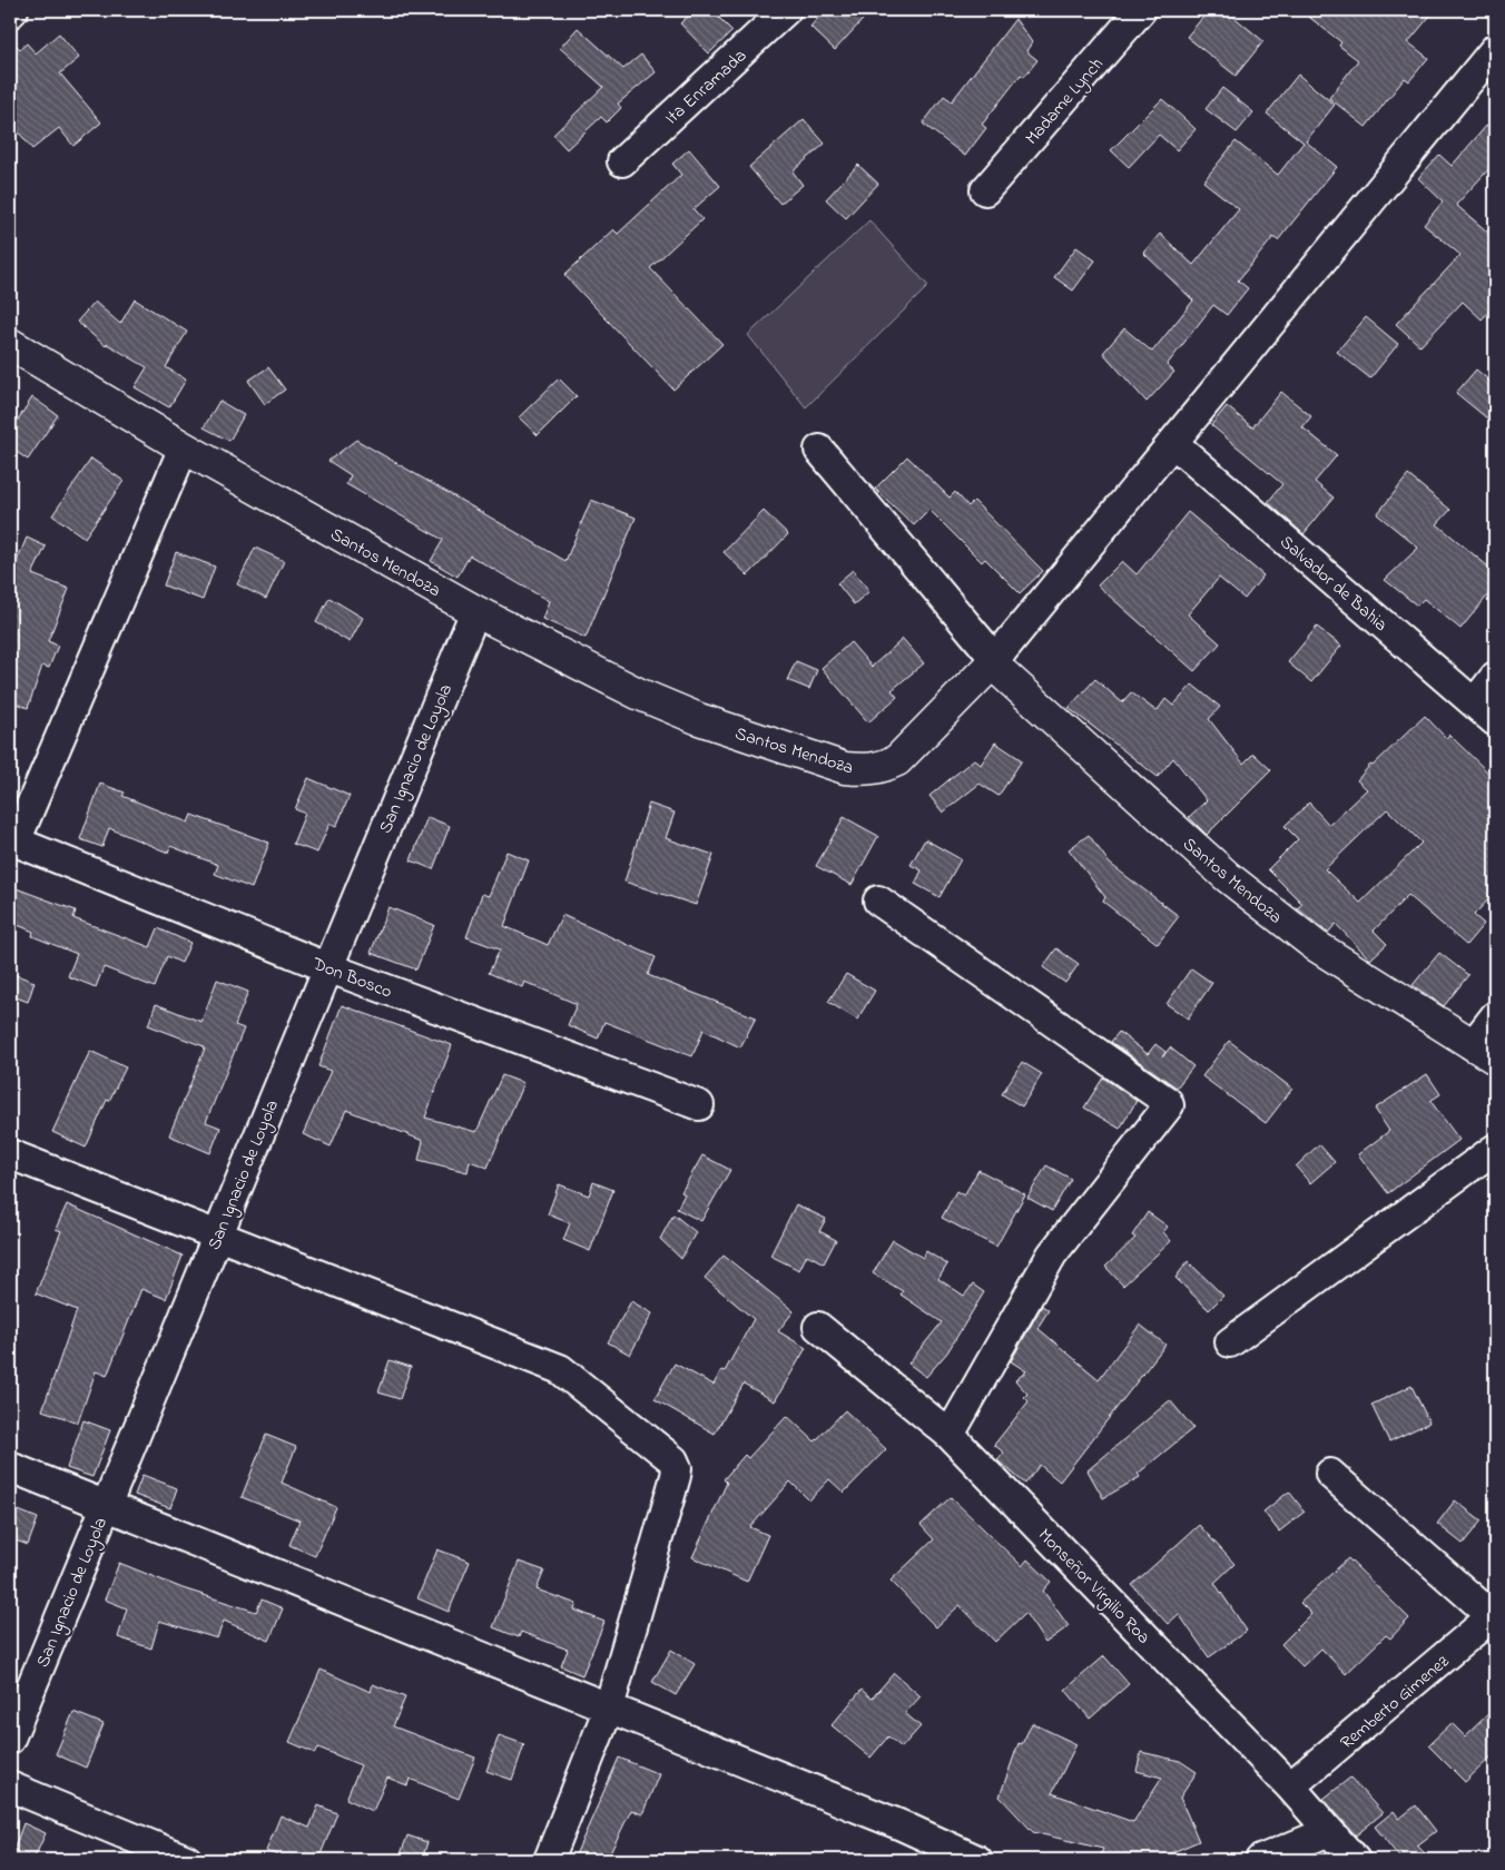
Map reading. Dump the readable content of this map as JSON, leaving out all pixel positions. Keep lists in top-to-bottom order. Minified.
{"streets":{"street":["Ita Enramada","Madame Lynch","Santos Mendoza","Salvador de Bahia","San Ignacio de Loyola","Don Bosco","Monseñor Virgilio Roa","Remberto Gimenez"]},"crossings":[["Santos Mendoza","San Ignacio de Loyola"],["San Ignacio de Loyola","Don Bosco"],["Monseñor Virgilio Roa","Remberto Gimenez"]]}
